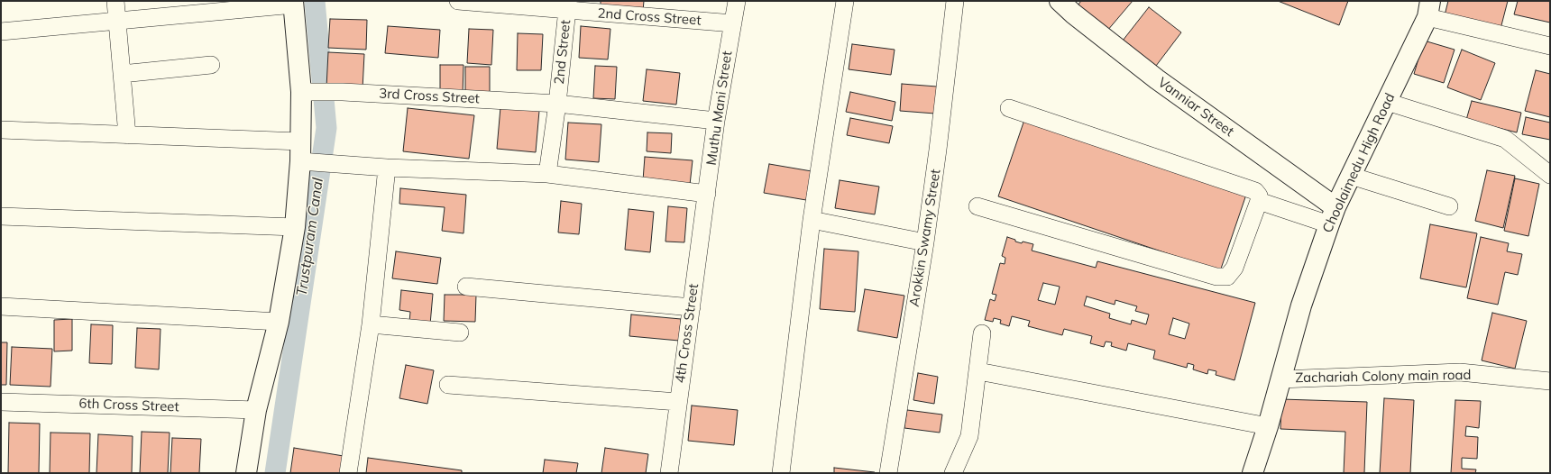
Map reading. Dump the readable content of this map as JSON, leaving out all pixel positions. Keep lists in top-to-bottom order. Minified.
{"streets":{"street":["2nd Cross Street","2nd Street","3rd Cross Street","Vanniar Street","Muthu Mani Street","Choolaimedu High Road","Arokkin Swamy Street","4th Cross Street","Zachariah Colony main road","6th Cross Street"]},"crossings":[["2nd Cross Street","2nd Street"],["2nd Cross Street","Muthu Mani Street"],["2nd Street","3rd Cross Street"],["3rd Cross Street","Muthu Mani Street"],["Vanniar Street","Choolaimedu High Road"],["Muthu Mani Street","4th Cross Street"],["Choolaimedu High Road","Zachariah Colony main road"]],"water":["Trustpuram Canal"]}
